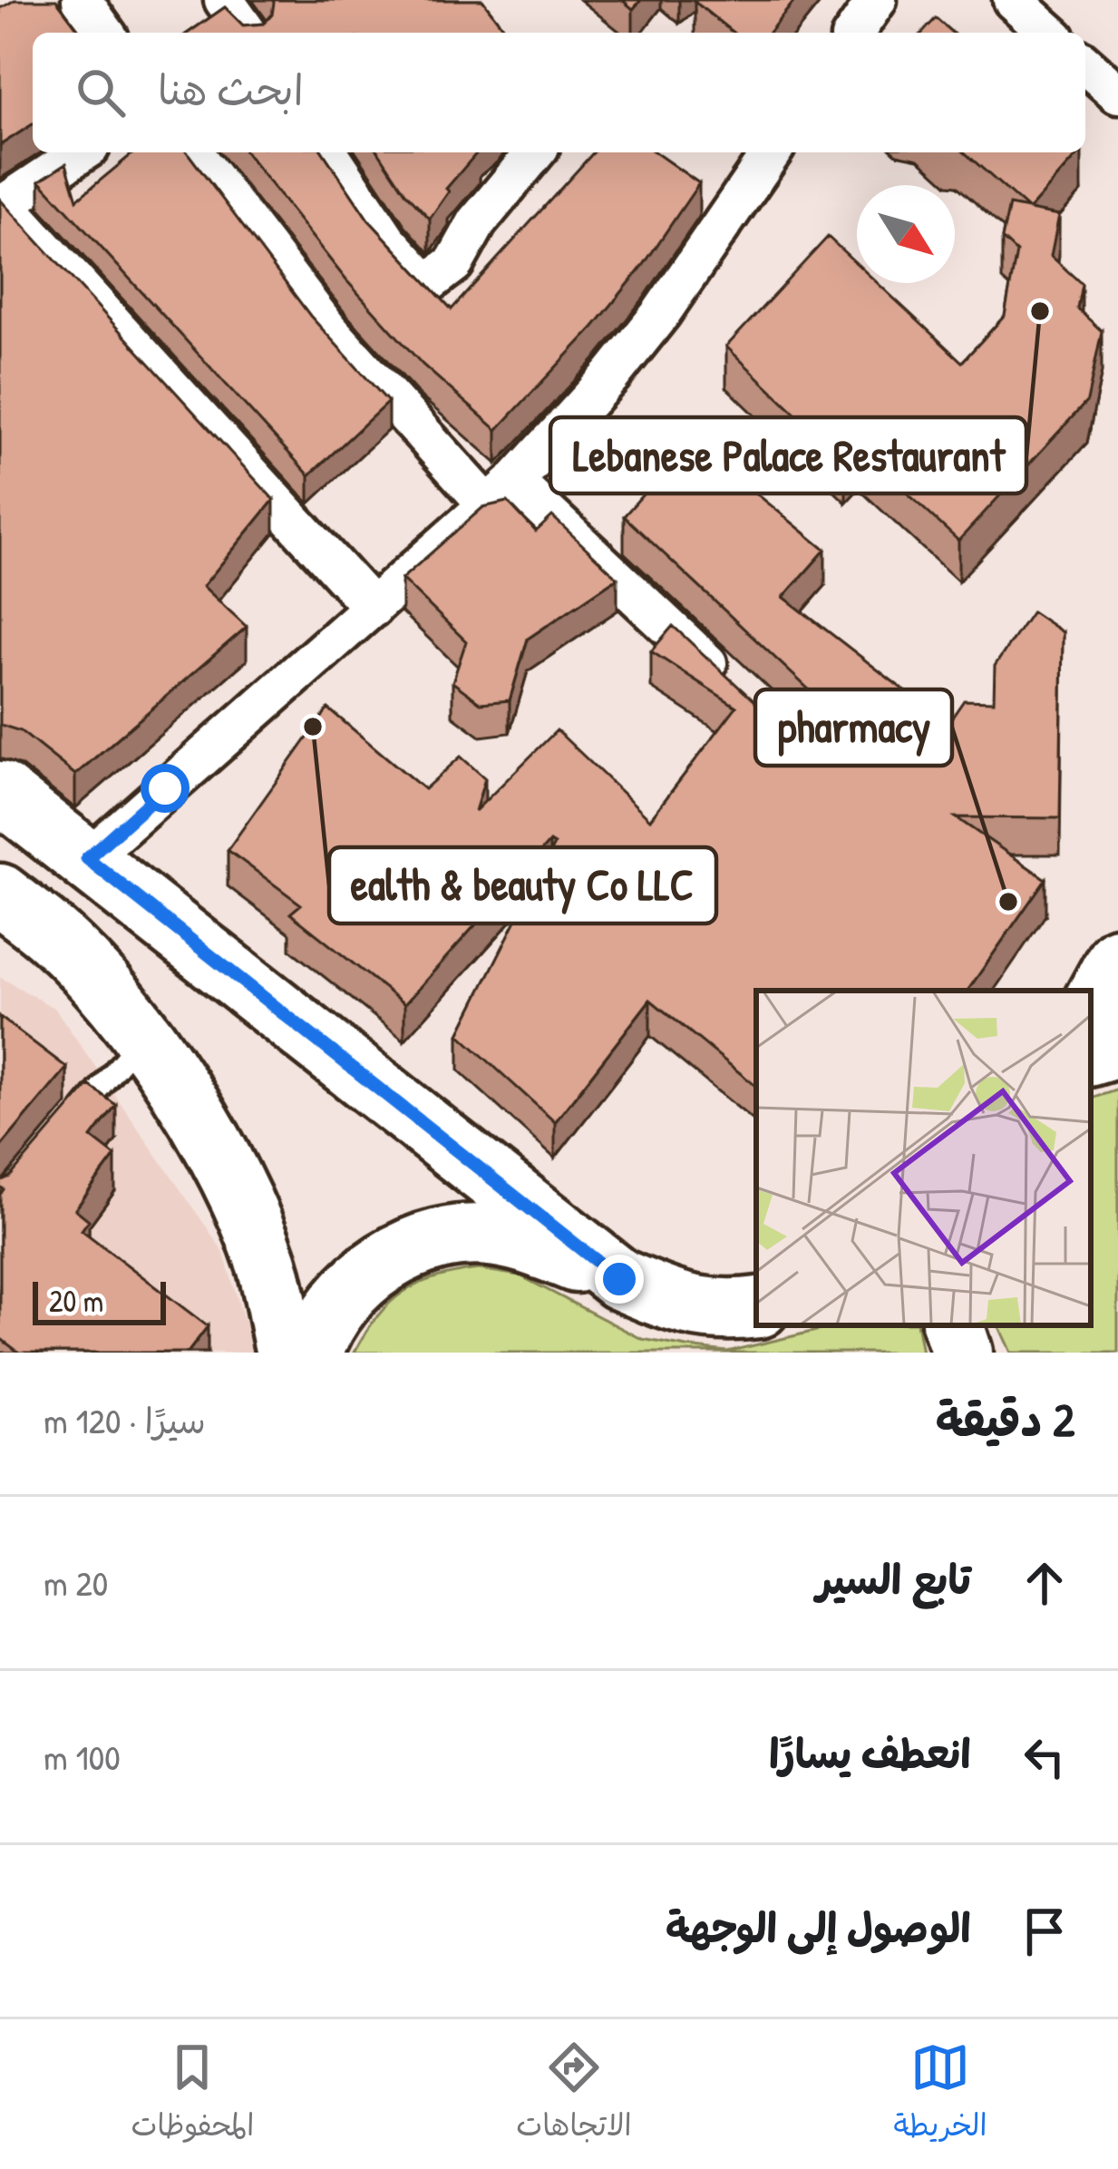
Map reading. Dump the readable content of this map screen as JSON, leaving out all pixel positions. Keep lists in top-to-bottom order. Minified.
{"places":["Lebanese Palace Restaurant","ealth & beauty Co LLC","pharmacy"],"scale_bar":"20 m","north":"bottom right","page":{"search":"ابحث هنا","scale":"20 m","heading":["2 دقيقة","سيرًا · 120 m"],"list":[["تابع السير","20 m"],["انعطف يسارًا","100 m"],"الوصول إلى الوجهة"],"nav":["الخريطة","الاتجاهات","المحفوظات"]}}
